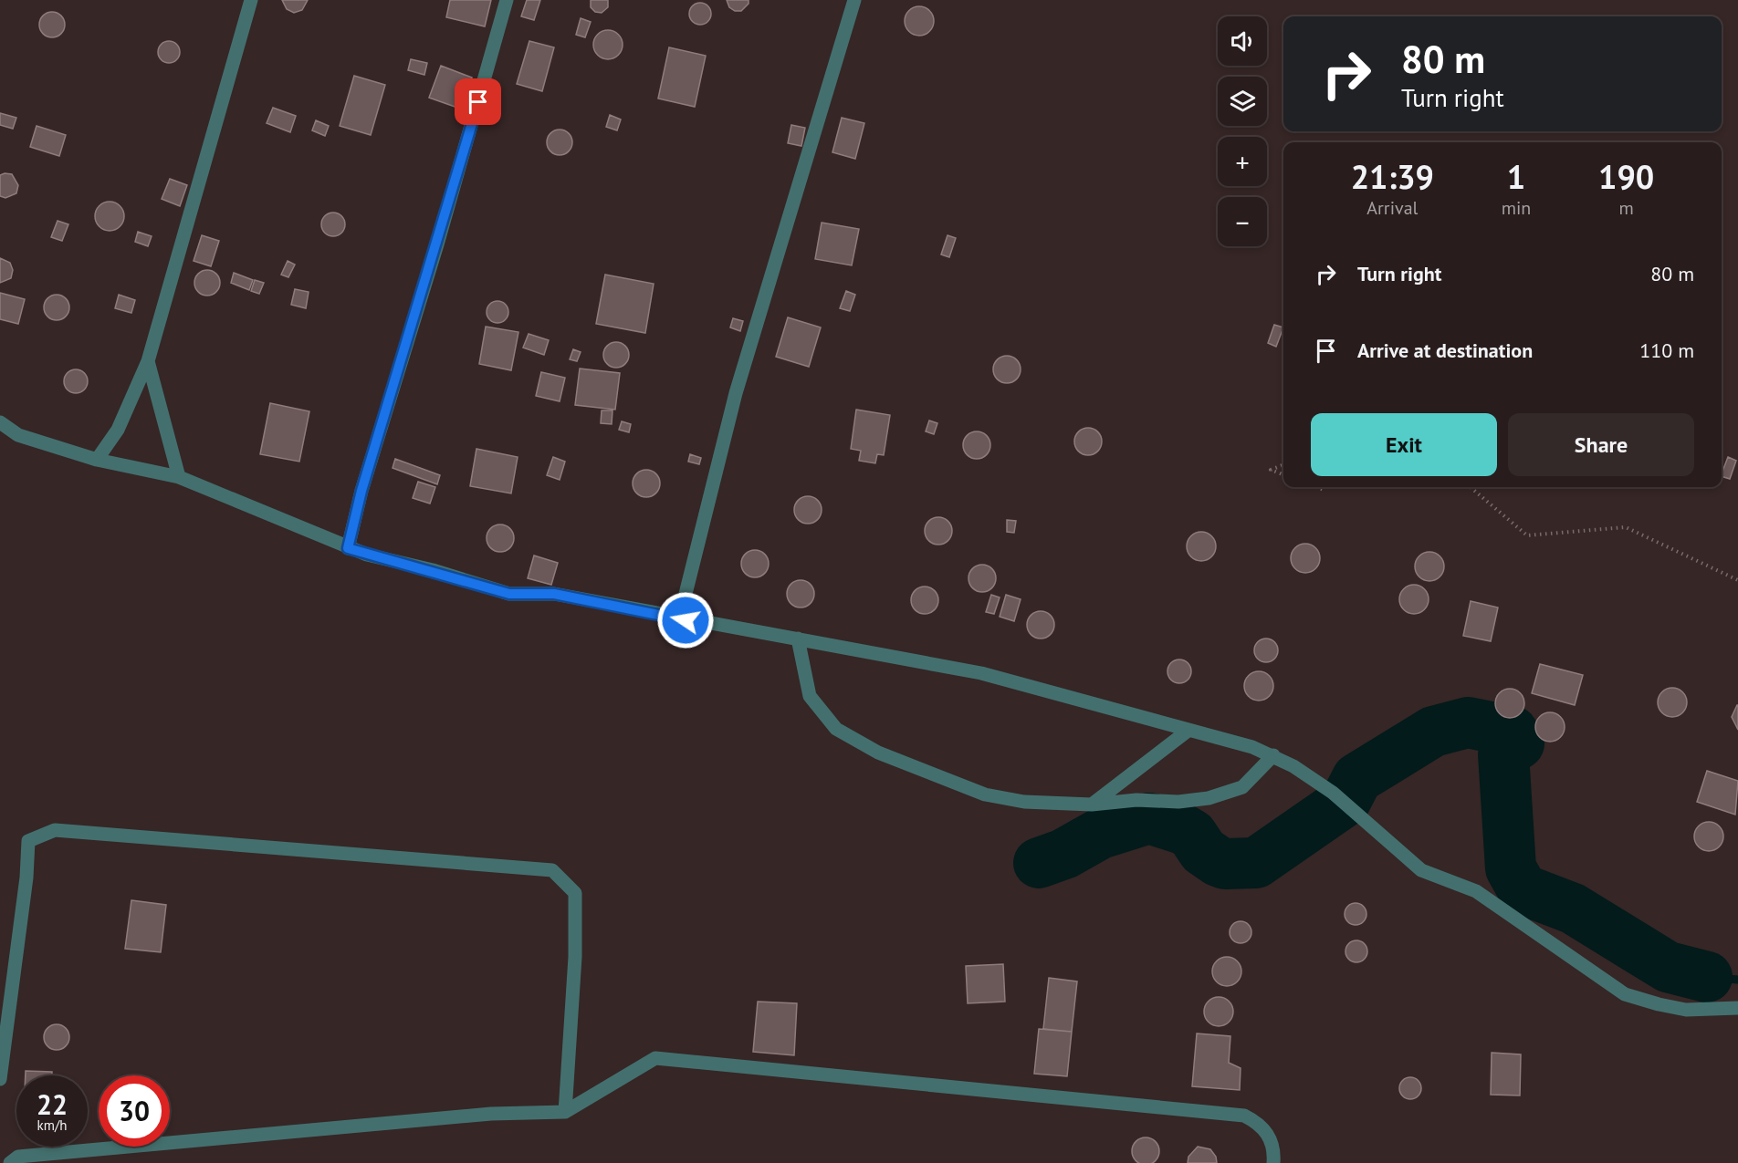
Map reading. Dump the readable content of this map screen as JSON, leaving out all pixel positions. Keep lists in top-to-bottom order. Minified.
{"page":{"map_buttons":["+","−"],"turn":["80 m","Turn right"],"eta":["21:39","Arrival","1","min","190","m"],"list":[{"name":"Turn right","value":"80 m"},{"name":"Arrive at destination","value":"110 m"}],"buttons":["Exit","Share"],"speed":"22 km/h","limit":"30"}}
